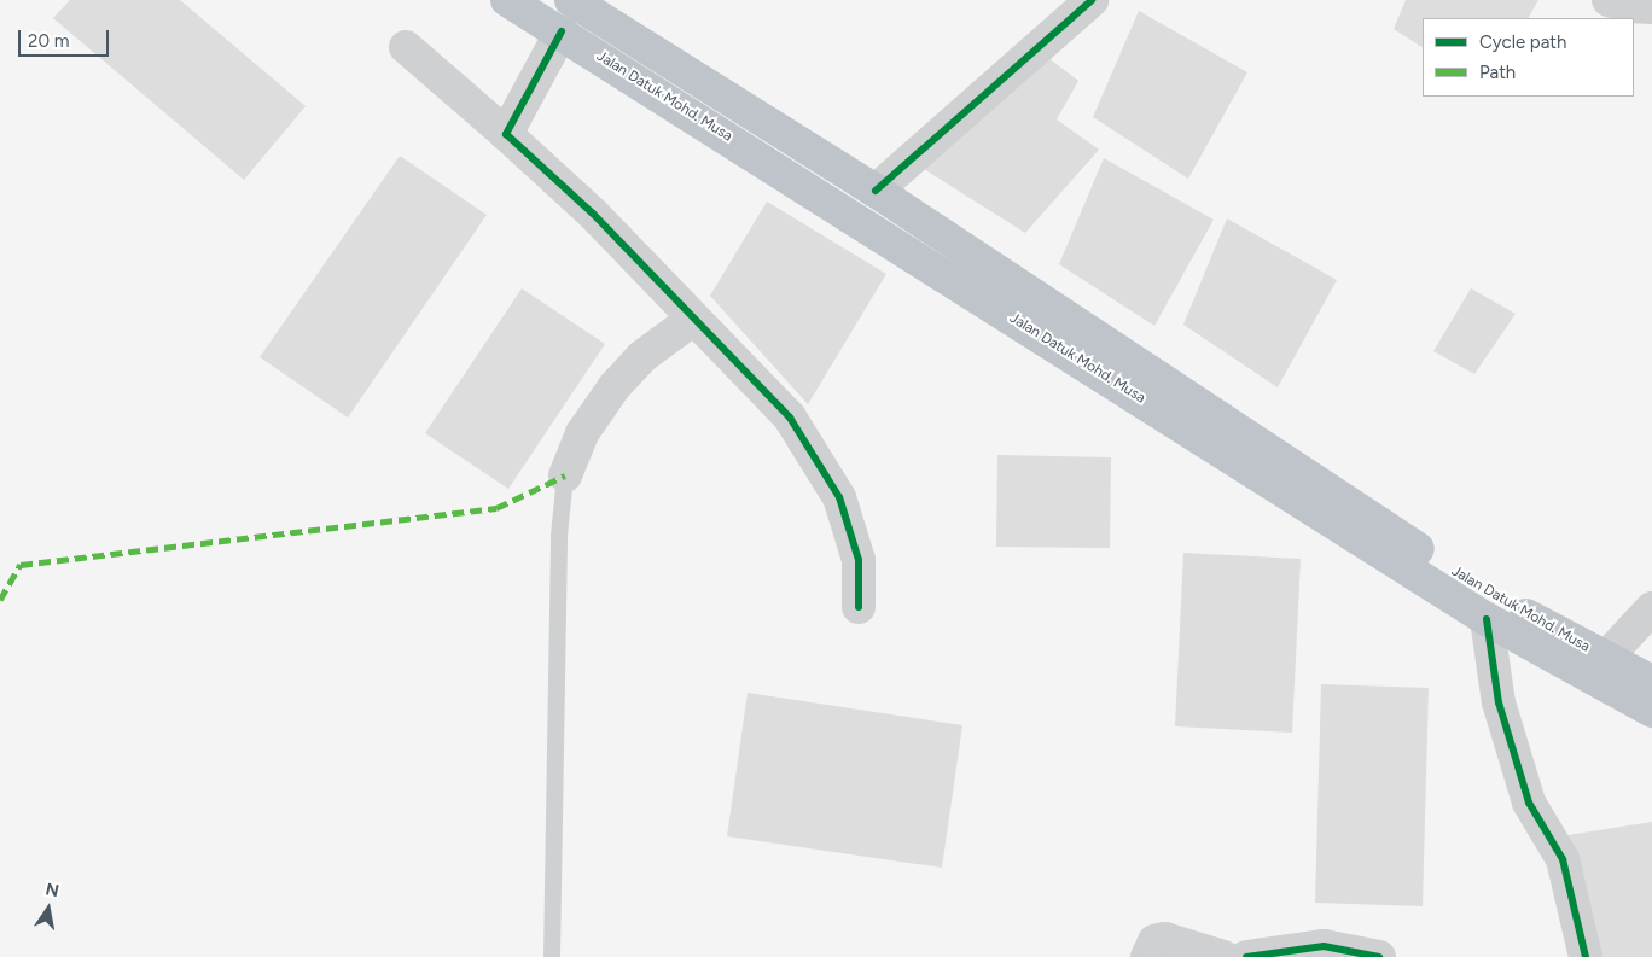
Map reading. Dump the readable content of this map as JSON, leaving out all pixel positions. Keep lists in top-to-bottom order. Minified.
{"streets":{"highway":["Jalan Datuk Mohd. Musa"]},"legend":["Cycle path","Path"],"scale_bar":"20 m","north":"top"}
